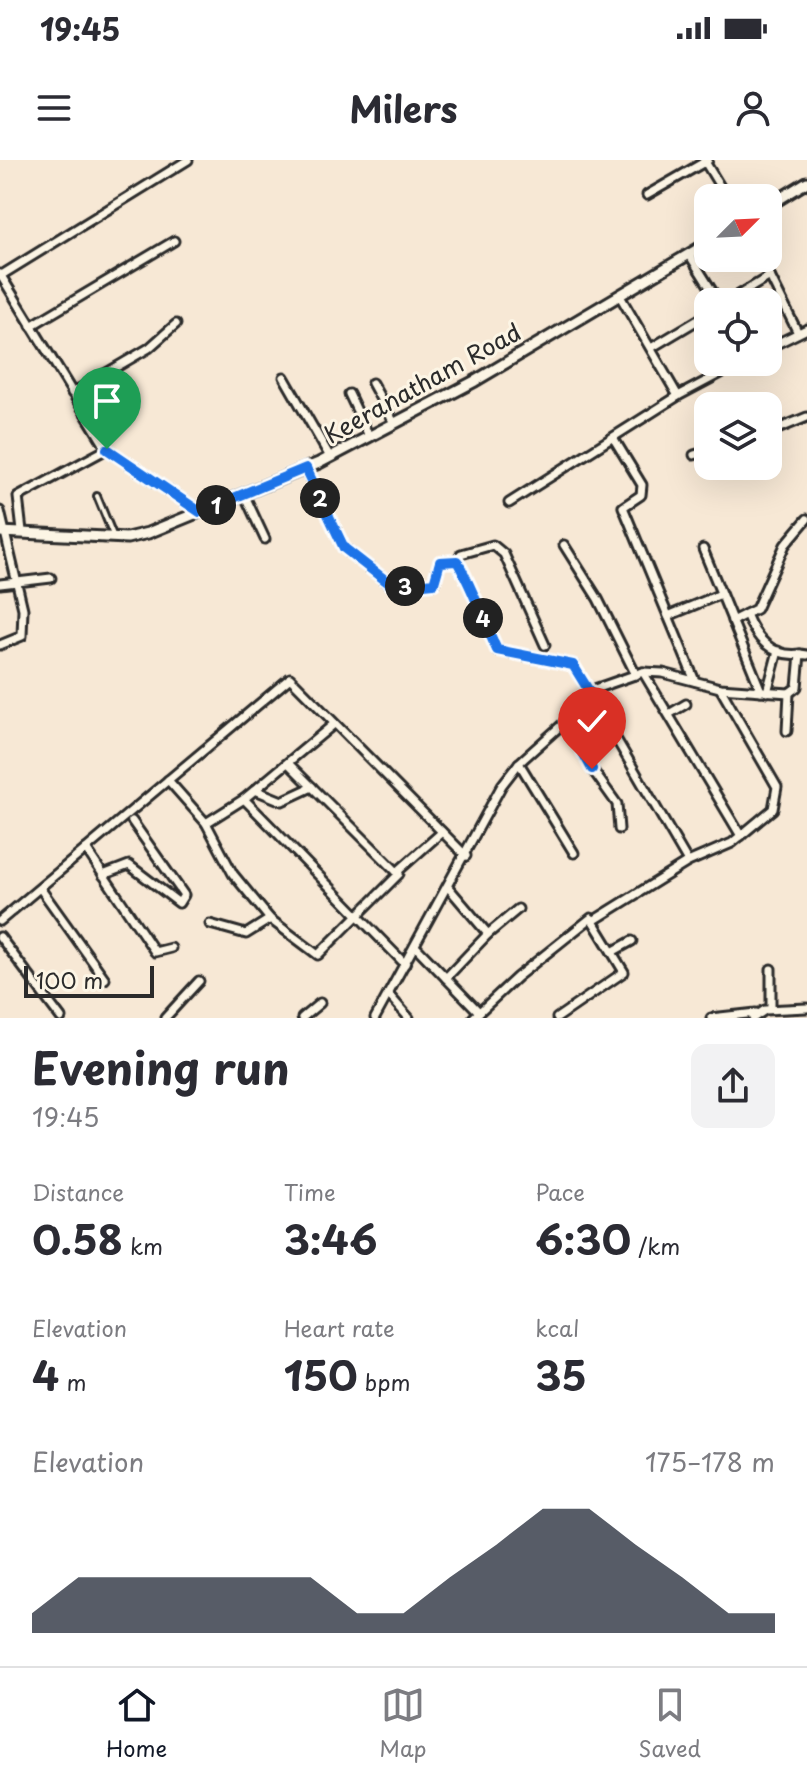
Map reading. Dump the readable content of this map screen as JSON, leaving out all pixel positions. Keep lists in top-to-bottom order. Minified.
{"streets":{"street":["Keeranatham Road"]},"scale_bar":"100 m","north":"top right","page":{"status":"19:45","header":"Milers","pins":["2","1","3","4"],"scale":"100 m","heading":["Evening run","19:45"],"stats":[["Distance","0.58 km"],["Time","3:46"],["Pace","6:30 /km"],["Elevation","4 m"],["Heart rate","150 bpm"],["kcal","35"]],"chart":["Elevation","175–178 m"],"tabs":["Home","Map","Saved"]}}
